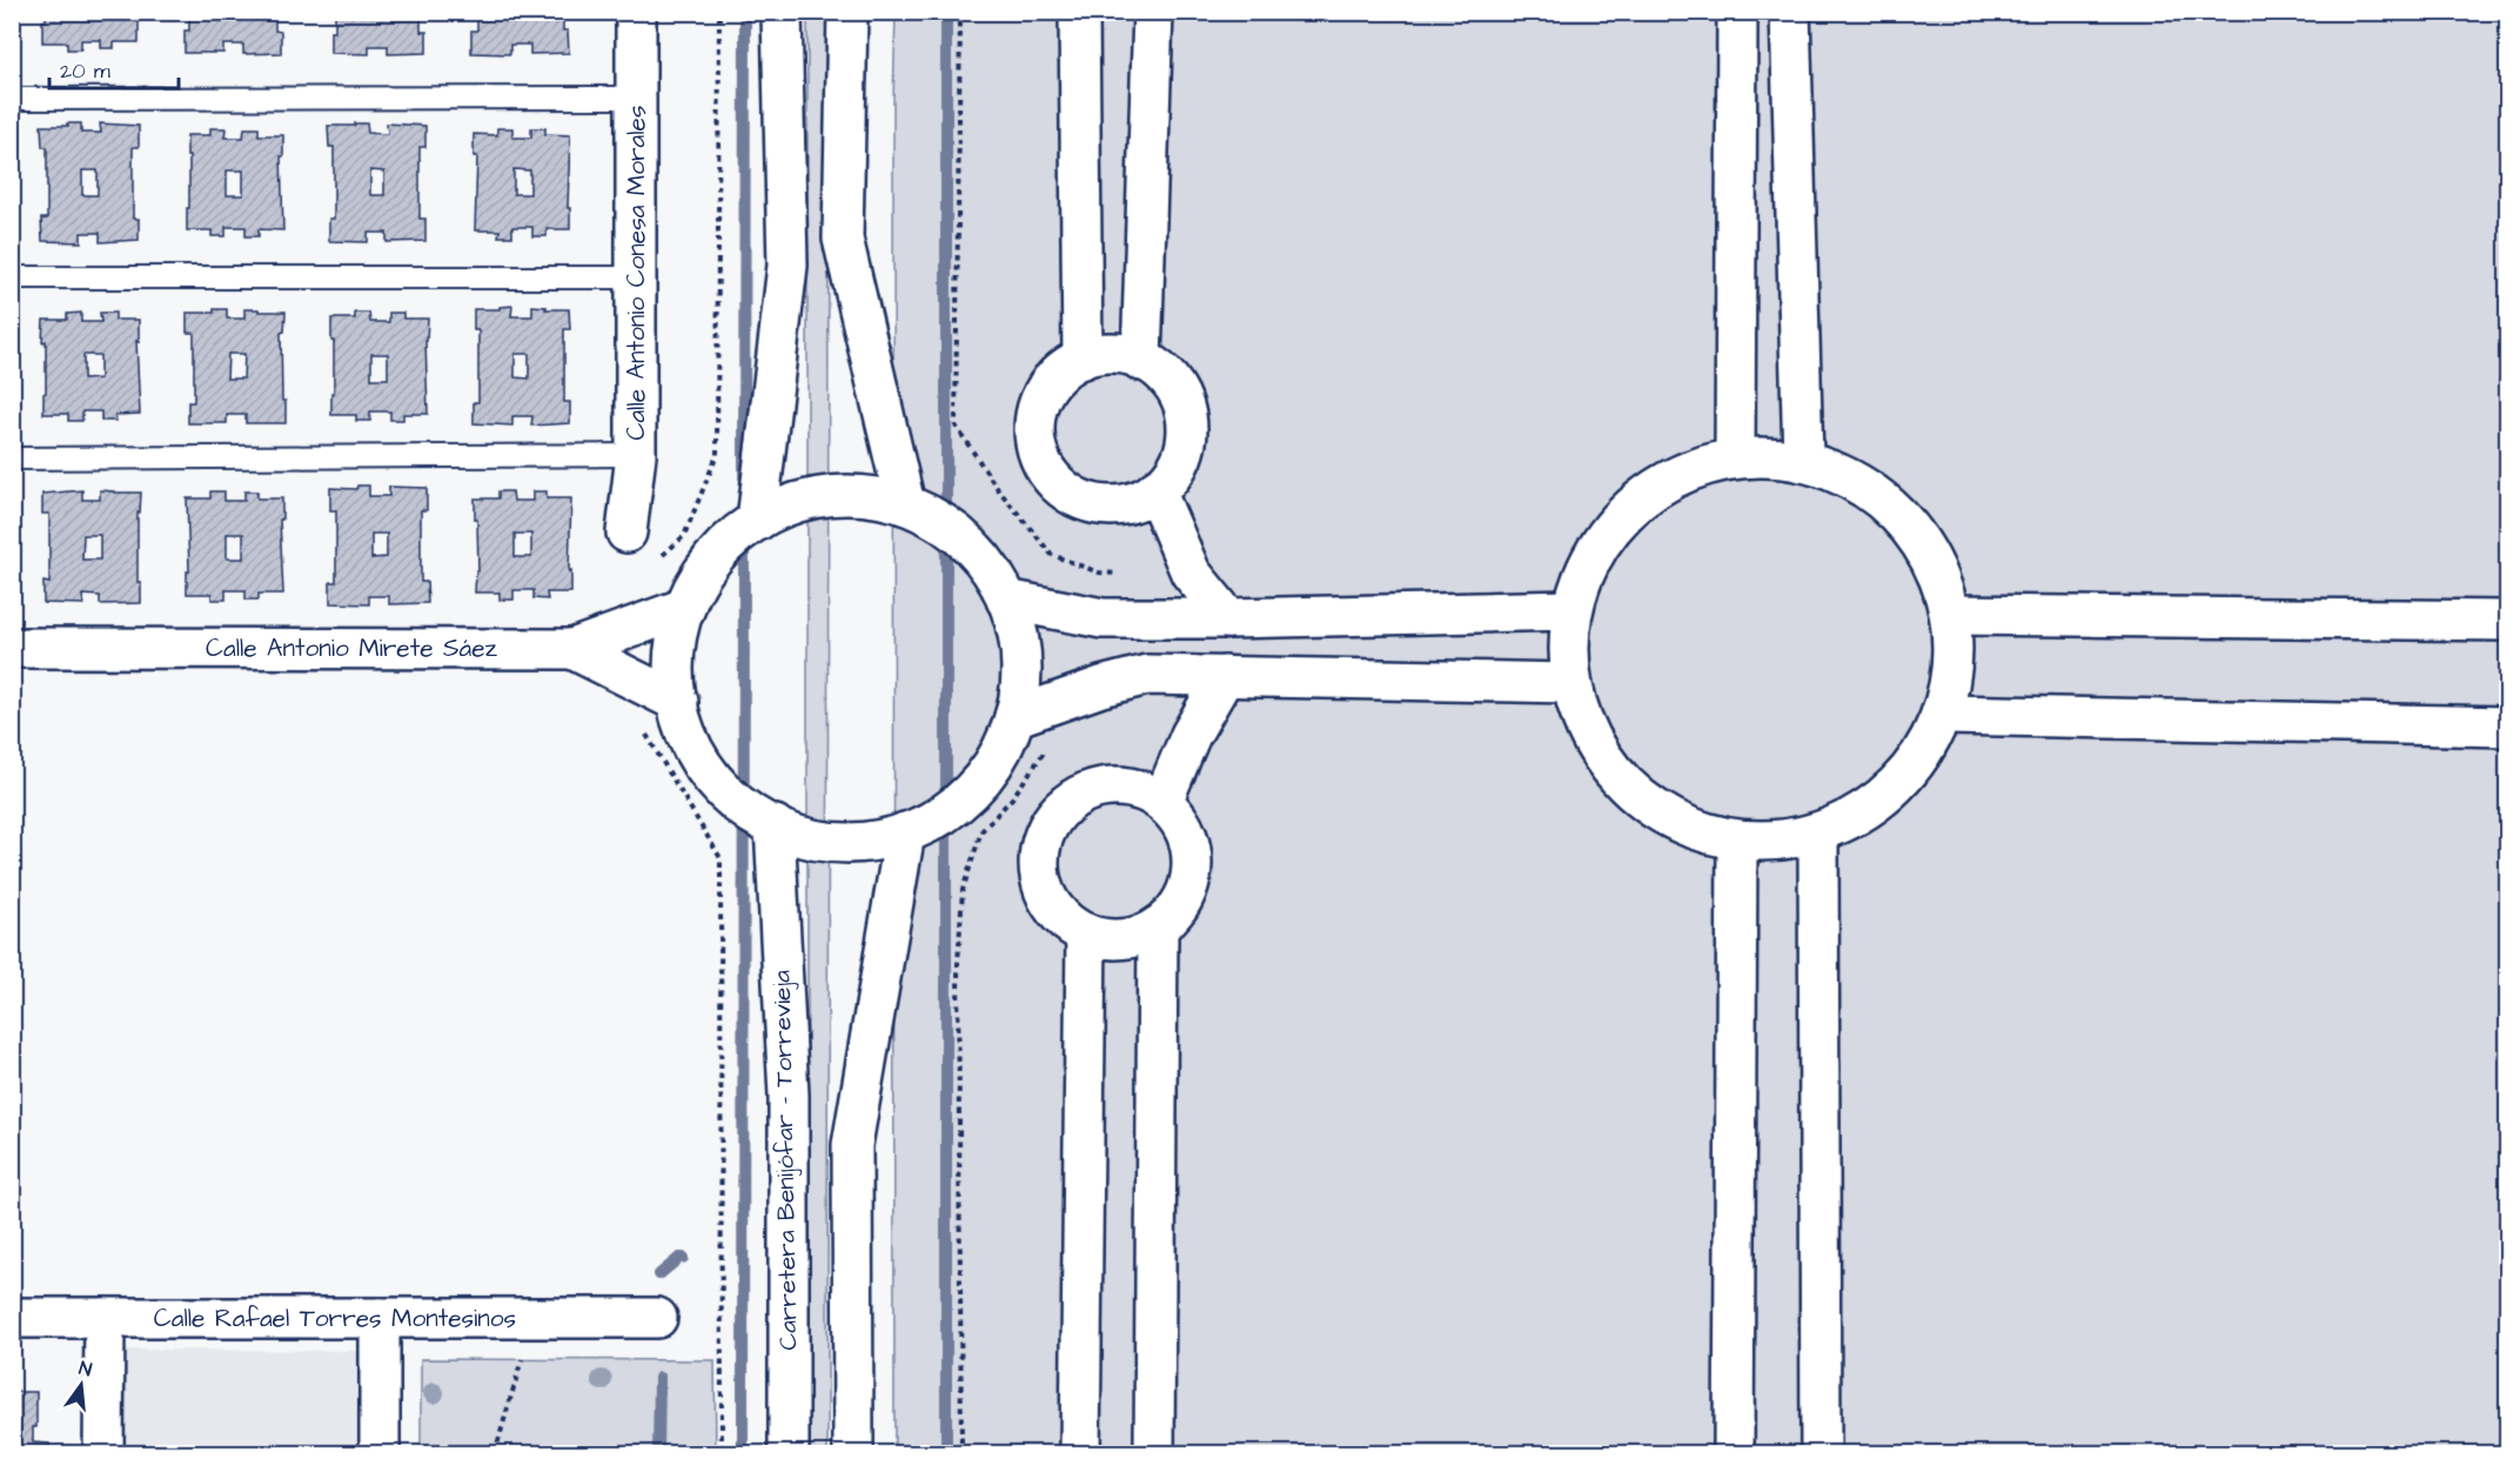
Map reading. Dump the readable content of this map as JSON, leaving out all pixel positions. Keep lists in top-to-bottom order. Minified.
{"streets":{"street":["Calle Antonio Conesa Morales","Calle Antonio Mirete Sáez","Carretera Benijófar - Torrevieja","Calle Rafael Torres Montesinos"]},"scale_bar":"20 m","north":"top"}
